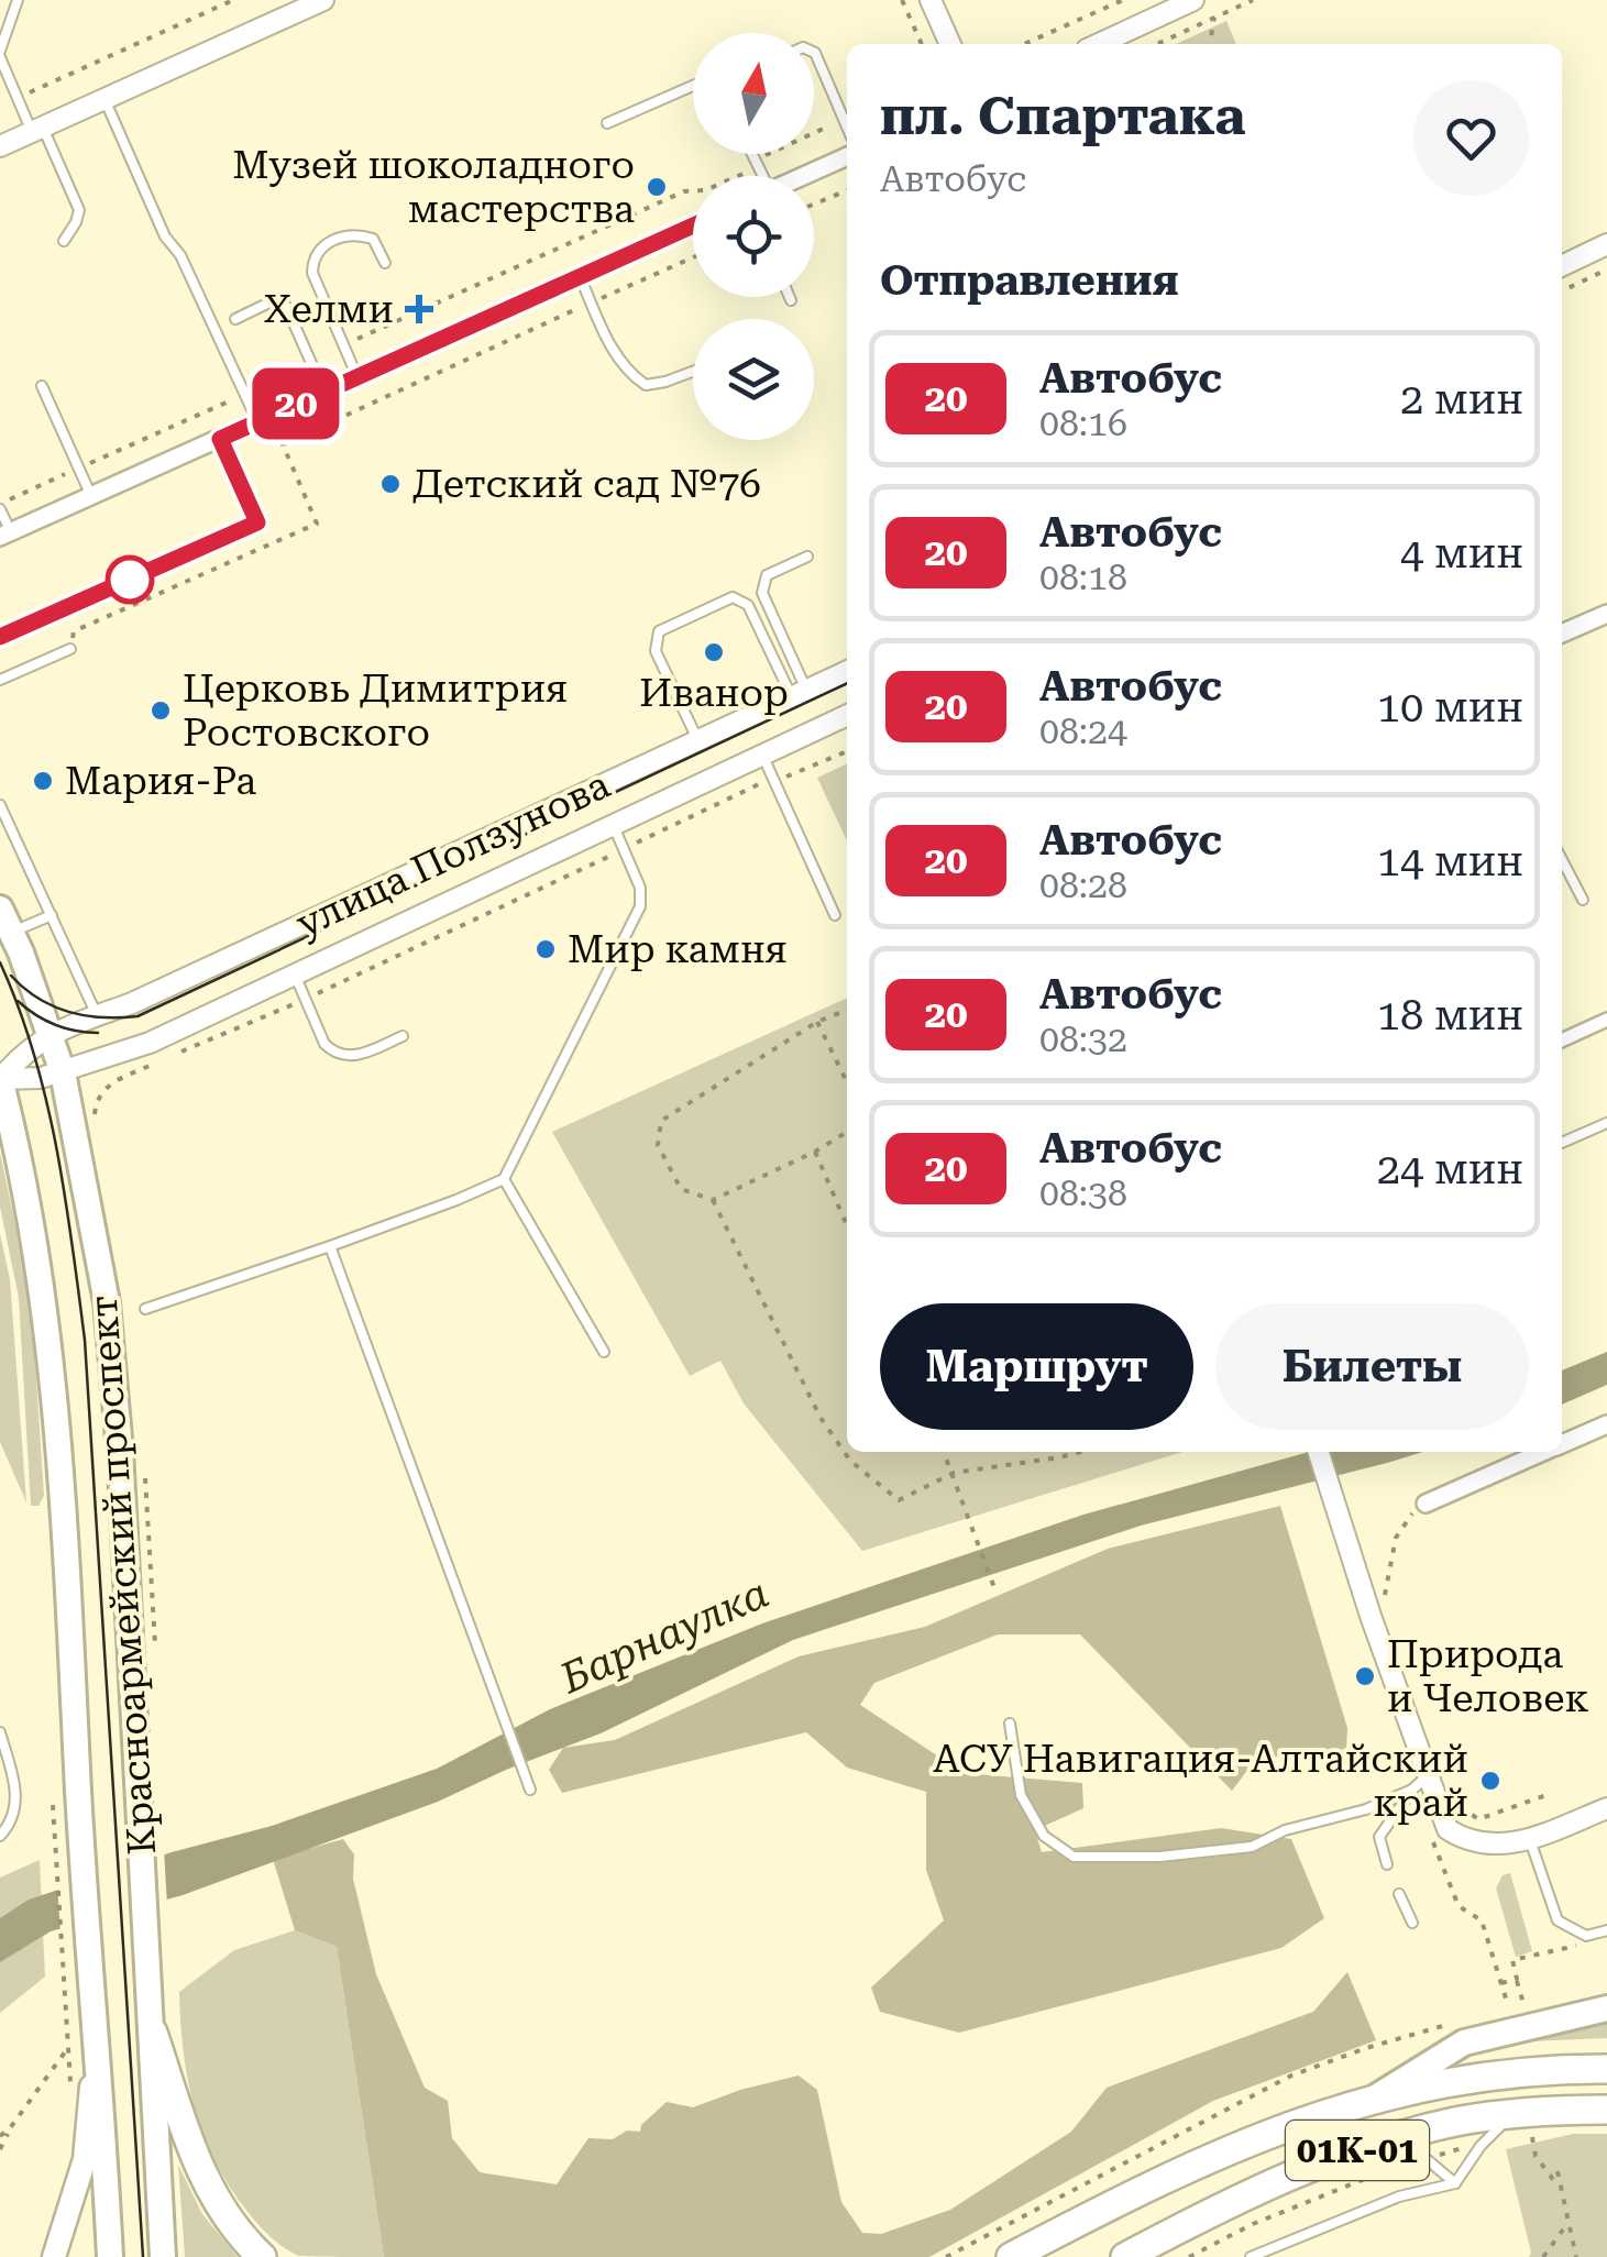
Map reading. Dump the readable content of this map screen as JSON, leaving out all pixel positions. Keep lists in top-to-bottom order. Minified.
{"streets":{"highway":["01К-01"],"main road":["Красноармейский проспект"],"street":["улица Ползунова"]},"crossings":[["улица Ползунова","Красноармейский проспект"]],"water":["Барнаулка"],"places":{"other":["Музей шоколадного мастерства","Детский сад №76","Иванор","Церковь Димитрия Ростовского","Мария-Ра","Мир камня","Природа и Человек","АСУ Навигация-Алтайский край"],"health":["Хелми"]},"lines":["bus line 20"],"north":"top","page":{"on_map":"20","heading":[["пл. Спартака","Автобус"],"Отправления"],"list":[{"mark":"20","name":"Автобус","note":"08:16","value":"2 мин"},{"mark":"20","name":"Автобус","note":"08:18","value":"4 мин"},{"mark":"20","name":"Автобус","note":"08:24","value":"10 мин"},{"mark":"20","name":"Автобус","note":"08:28","value":"14 мин"},{"mark":"20","name":"Автобус","note":"08:32","value":"18 мин"},{"mark":"20","name":"Автобус","note":"08:38","value":"24 мин"}],"buttons":["Маршрут","Билеты"]}}
